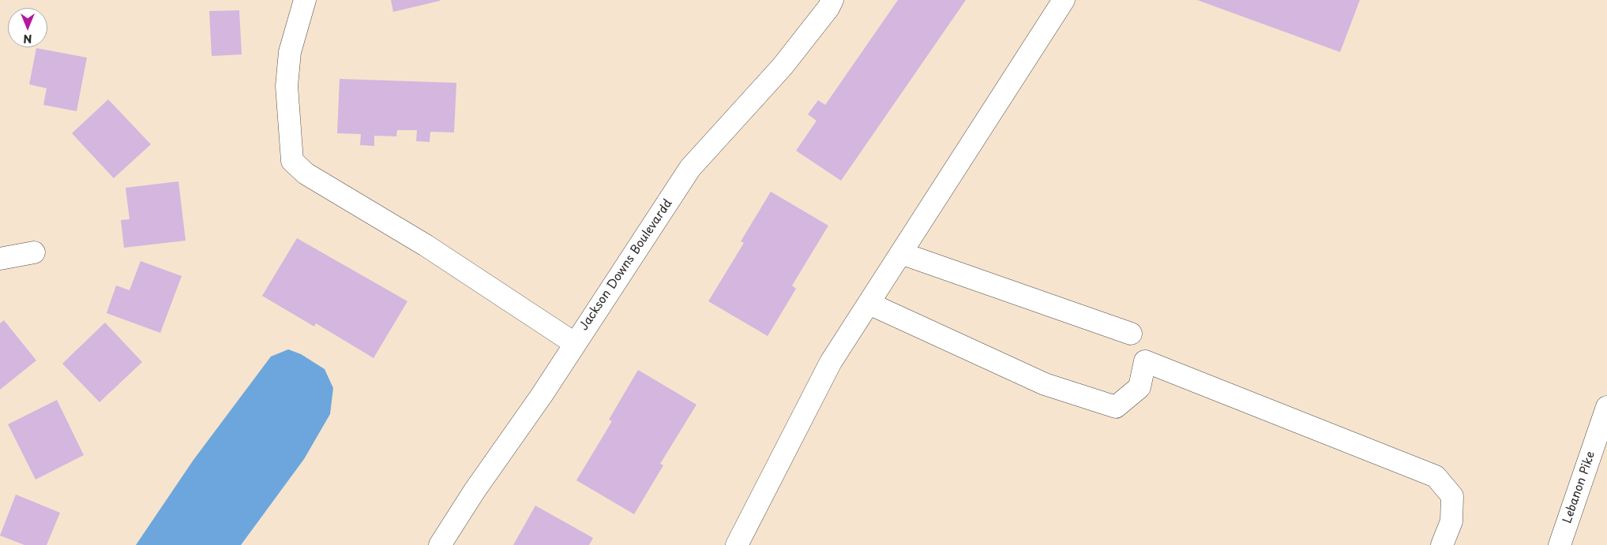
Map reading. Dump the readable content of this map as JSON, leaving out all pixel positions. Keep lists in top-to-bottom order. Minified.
{"streets":{"street":["Jackson Downs Boulevardd","Lebanon Pike"]},"north":"bottom"}
